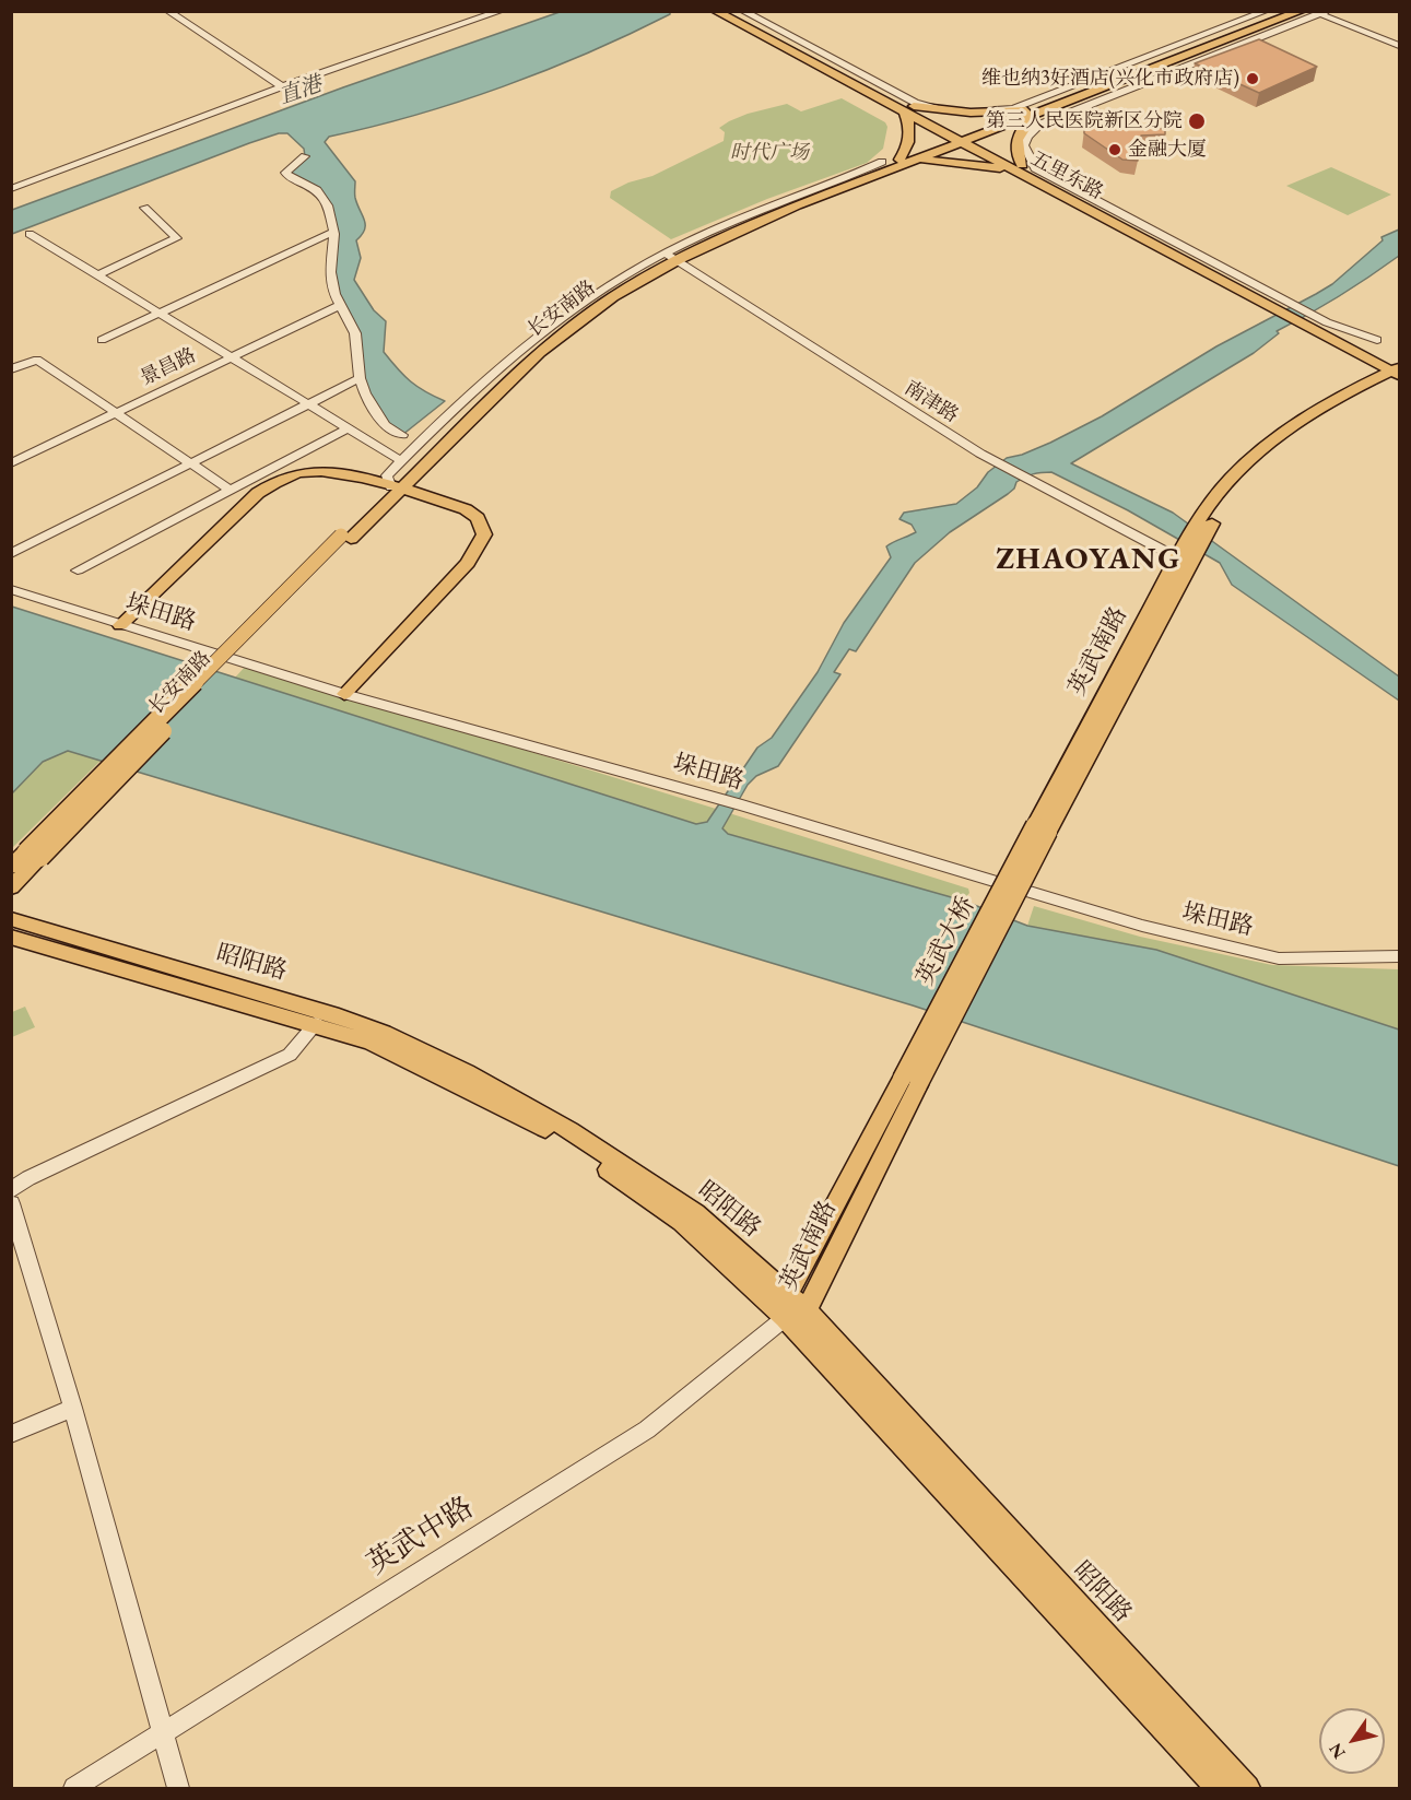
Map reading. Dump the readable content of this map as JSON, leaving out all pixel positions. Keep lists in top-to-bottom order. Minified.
{"streets":{"main road":["五里东路","长安南路","英武南路","英武大桥","昭阳路"],"street":["景昌路","南津路","垛田路","英武中路"]},"crossings":[["五里东路","长安南路"],["五里东路","英武南路"],["长安南路","南津路"],["南津路","英武南路"],["英武南路","英武大桥"],["英武南路","昭阳路"],["英武南路","英武中路"],["昭阳路","英武中路"]],"districts":["ZHAOYANG"],"water":["直港"],"parks":["时代广场"],"places":["维也纳3好酒店(兴化市政府店)","第三人民医院新区分院","金融大厦"],"north":"bottom left"}
